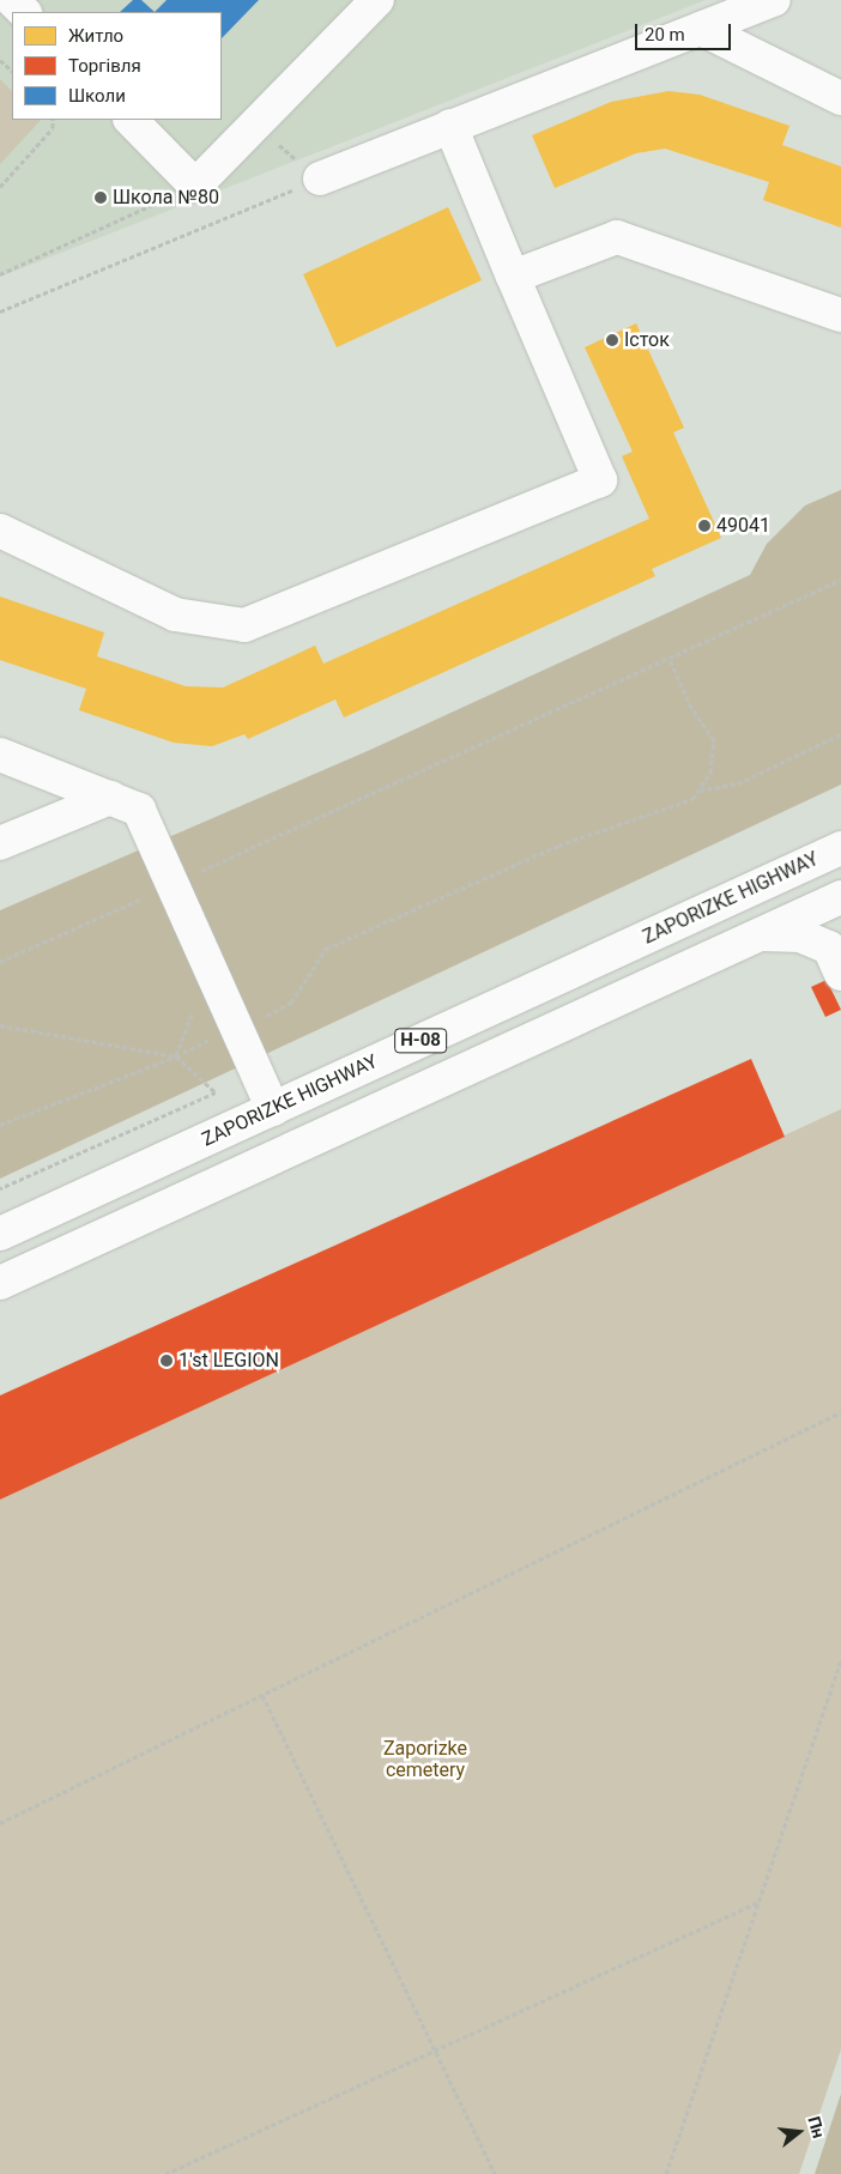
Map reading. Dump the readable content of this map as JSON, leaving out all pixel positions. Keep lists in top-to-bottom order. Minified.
{"streets":{"main road":["ZAPORIZKE HIGHWAY","Н-08"]},"parks":["Zaporizke cemetery"],"places":["Школа №80","Істок","49041","1'st LEGION"],"legend":["Житло","Торгівля","Школи"],"scale_bar":"20 m","north":"right"}
